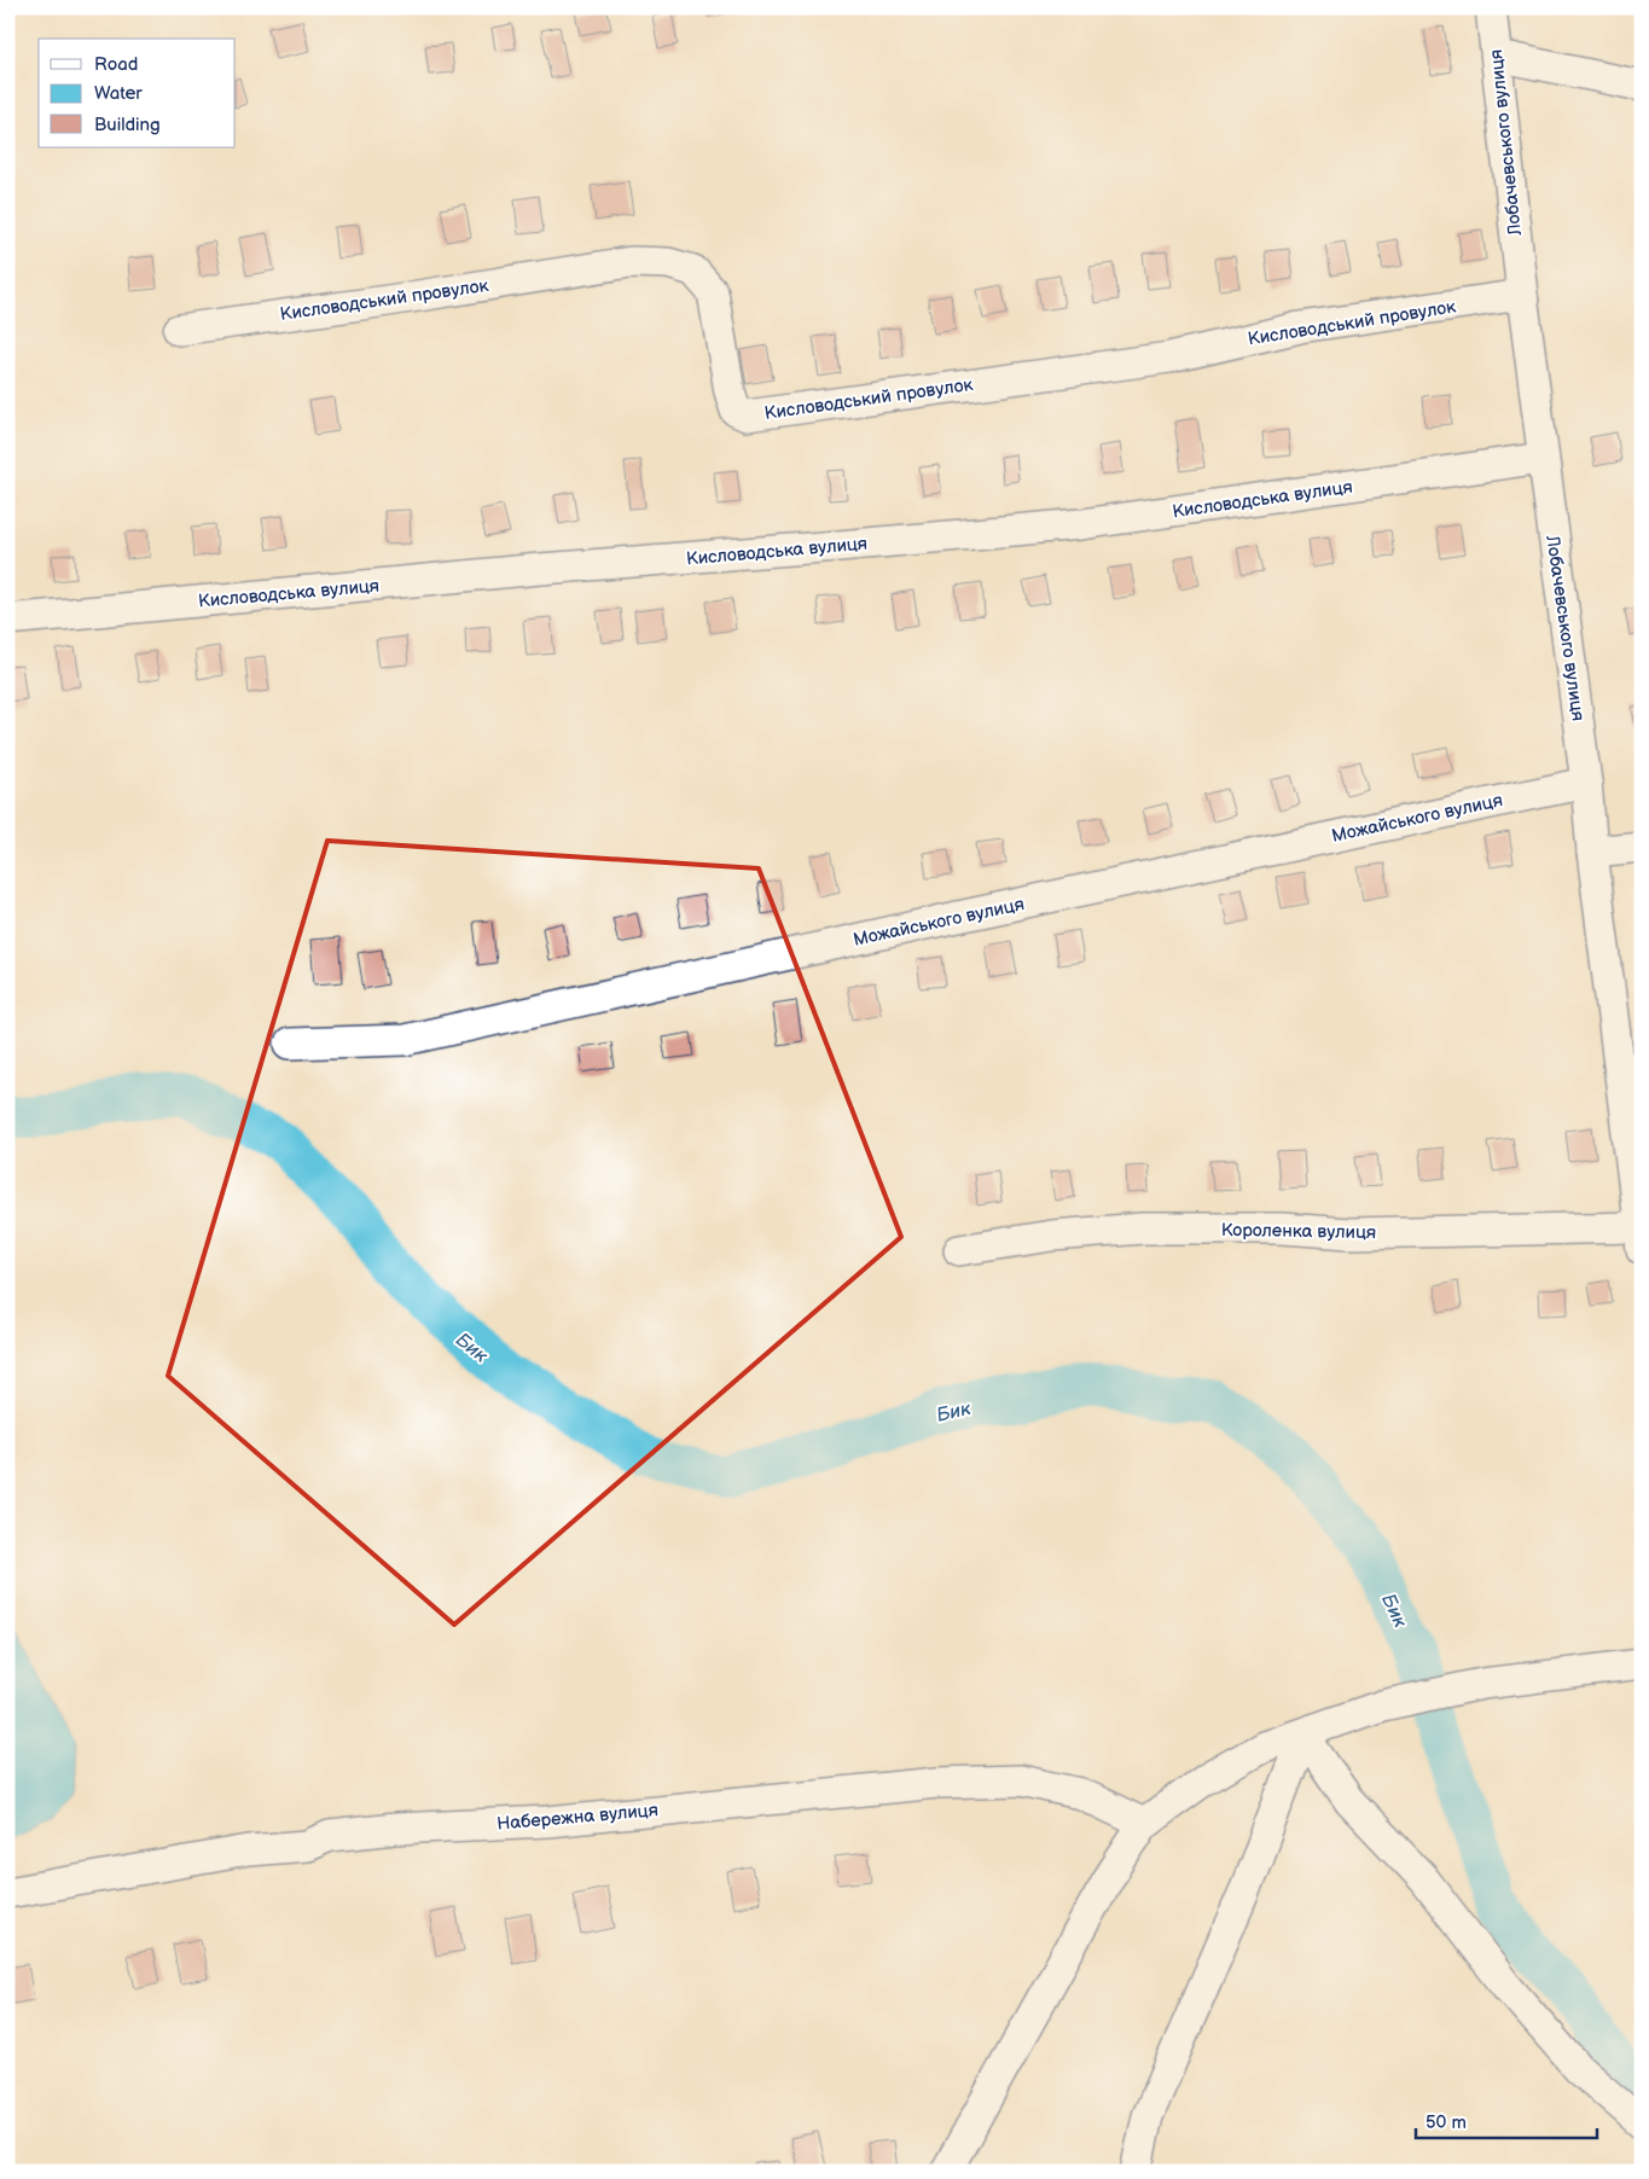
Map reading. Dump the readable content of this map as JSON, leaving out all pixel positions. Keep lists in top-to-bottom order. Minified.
{"streets":{"street":["Лобачевського вулиця","Кисловодський провулок","Кисловодська вулиця","Можайського вулиця","Короленка вулиця","Набережна вулиця"]},"crossings":[["Лобачевського вулиця","Кисловодський провулок"],["Лобачевського вулиця","Кисловодська вулиця"],["Лобачевського вулиця","Можайського вулиця"],["Лобачевського вулиця","Короленка вулиця"]],"water":["Бик"],"legend":["Road","Water","Building"],"scale_bar":"50 m"}
